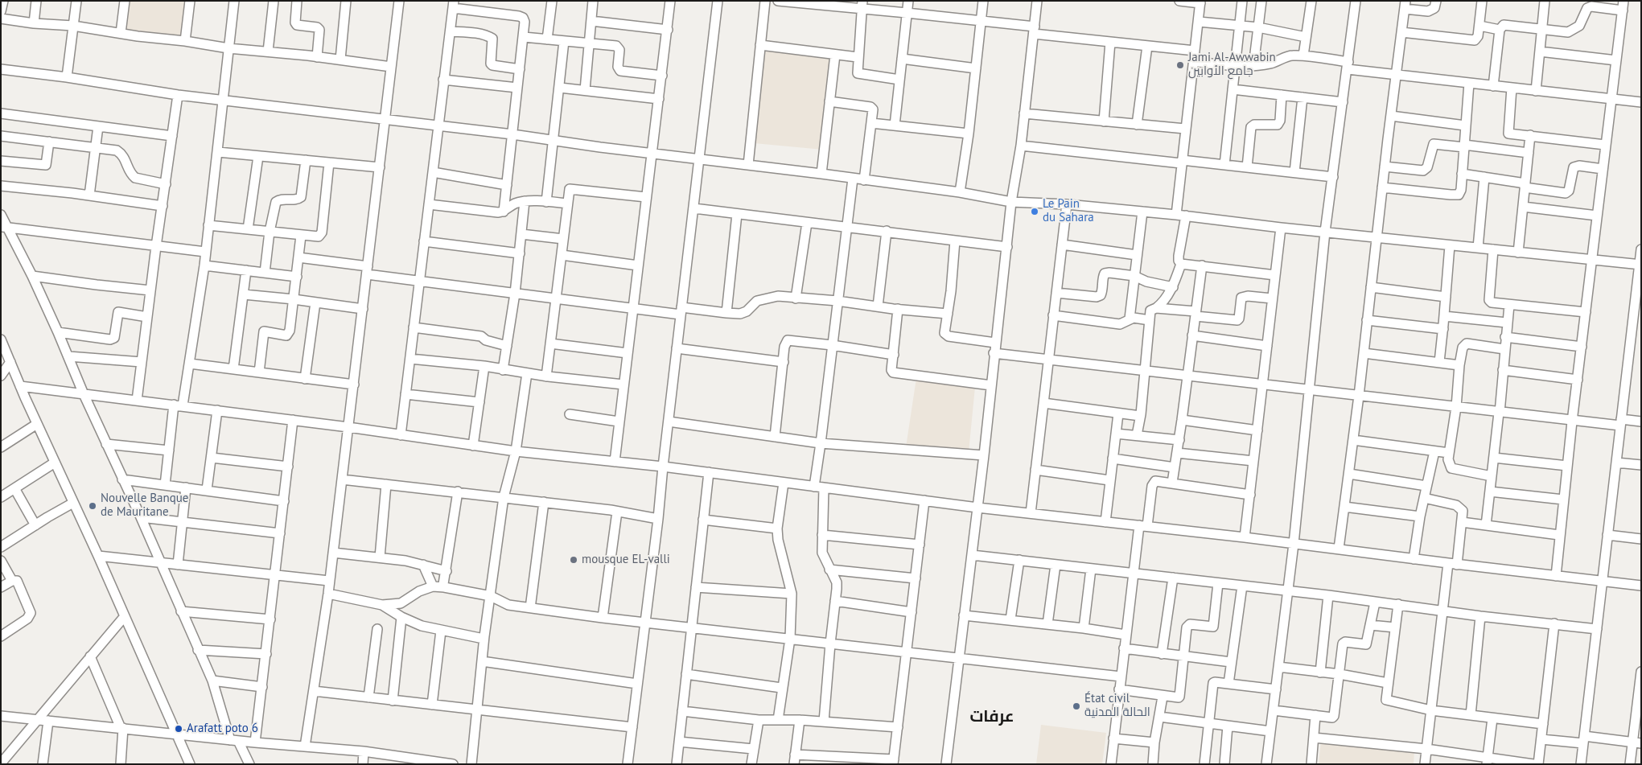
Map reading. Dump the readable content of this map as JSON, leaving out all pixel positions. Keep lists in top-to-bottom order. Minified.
{"districts":["عرفات"],"places":["Jami Al-Awwabin جامع الأوابين","Le Pain du Sahara","Nouvelle Banque de Mauritane","mousque EL-valli","État civil الحالة المدنية","Arafatt poto 6"]}
